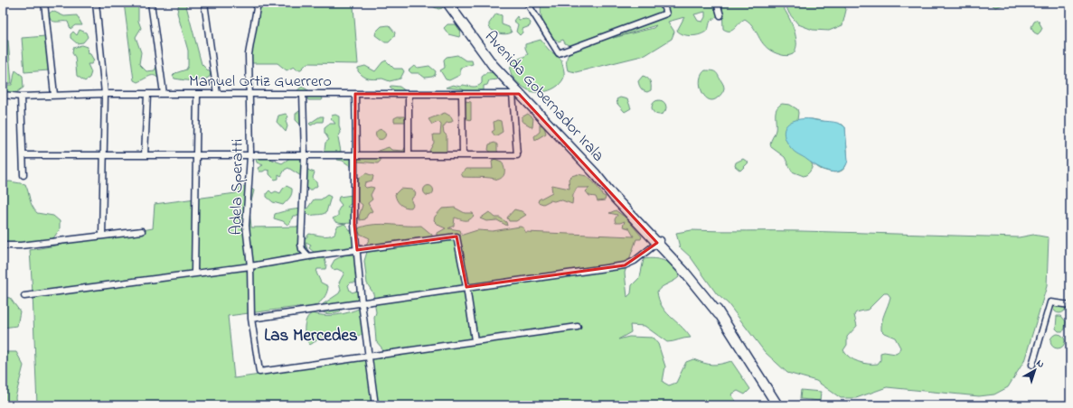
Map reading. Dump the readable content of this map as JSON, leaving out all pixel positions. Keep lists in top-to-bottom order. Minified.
{"streets":{"main road":["Avenida Gobernador Irala"],"street":["Manuel Ortiz Guerrero","Adela Speratti"]},"crossings":[["Manuel Ortiz Guerrero","Avenida Gobernador Irala"],["Manuel Ortiz Guerrero","Adela Speratti"]],"districts":["Las Mercedes"],"north":"top right"}
